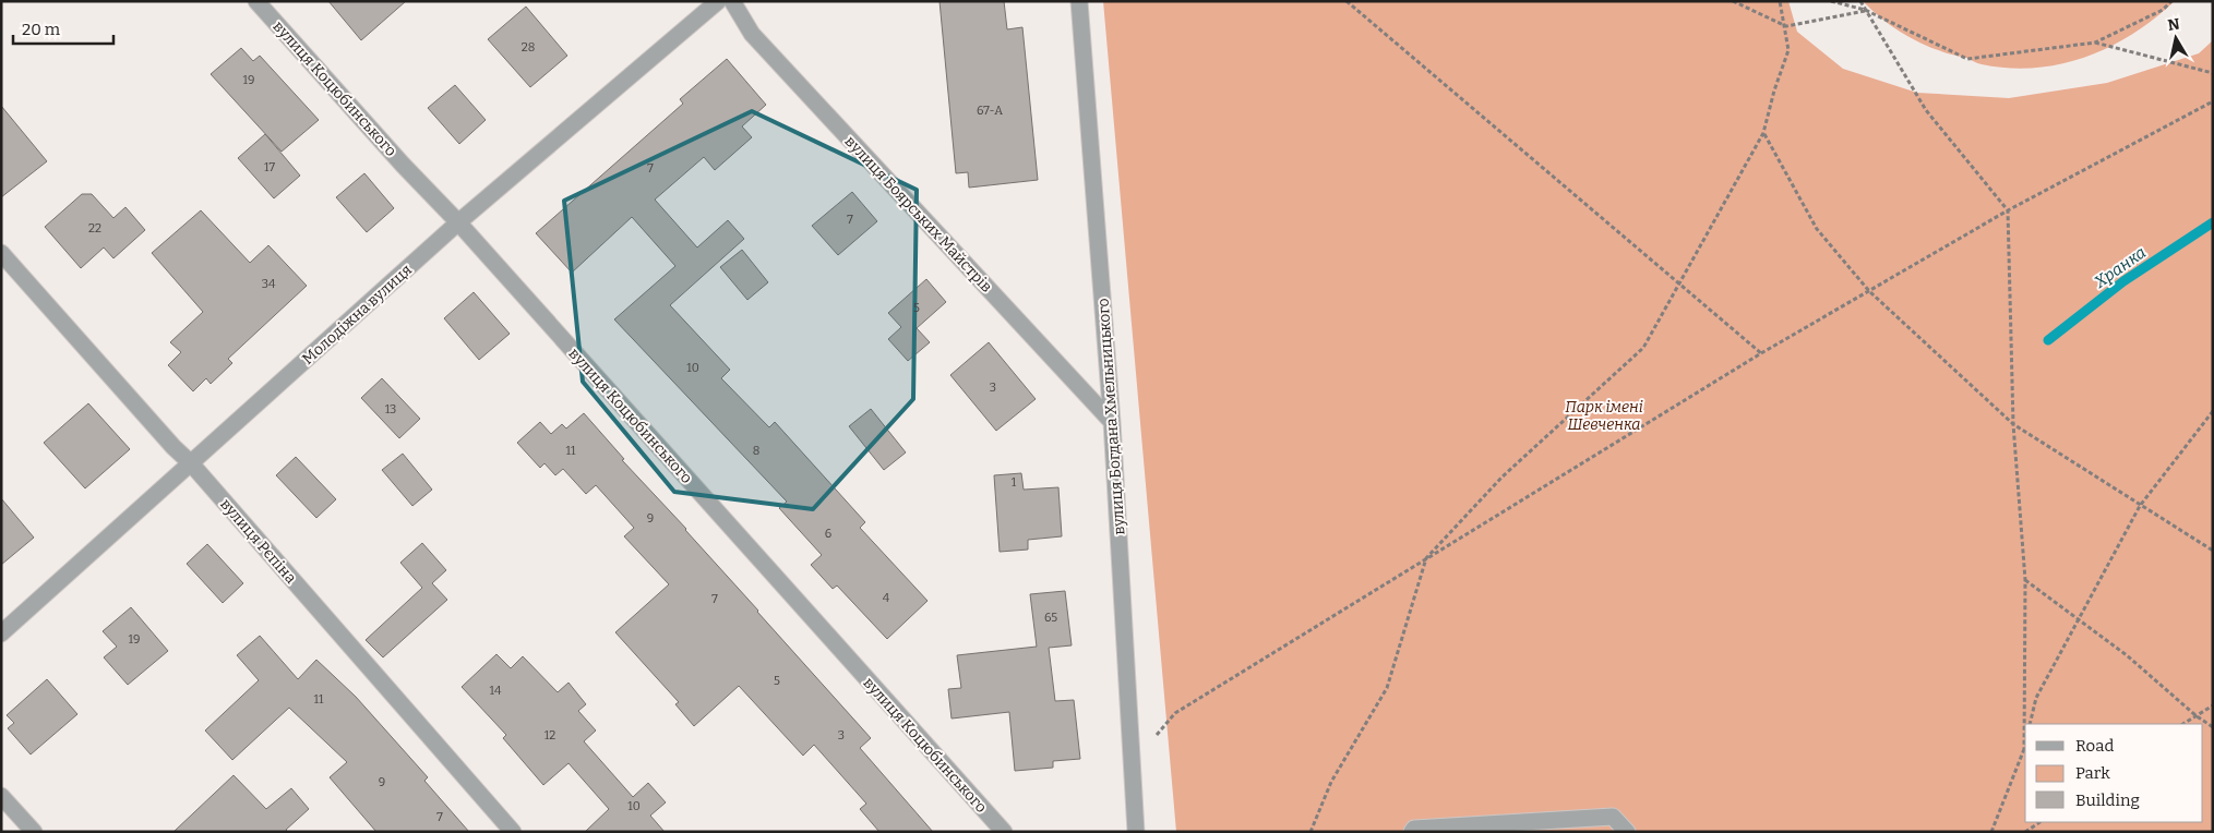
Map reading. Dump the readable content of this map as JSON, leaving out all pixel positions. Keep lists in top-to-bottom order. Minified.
{"streets":{"street":["вулиця Коцюбинського","вулиця Боярських Майстрів","Молодіжна вулиця","вулиця Богдана Хмельницького","вулиця Рєпіна"]},"crossings":[["вулиця Коцюбинського","Молодіжна вулиця"],["вулиця Боярських Майстрів","вулиця Богдана Хмельницького"],["Молодіжна вулиця","вулиця Рєпіна"]],"water":["Хранка"],"parks":["Парк імені Шевченка"],"house_numbers":["28","19","67-А","17","7","7","22","34","5","10","3","13","11","8","1","9","6","4","7","65","19","5","14","11","12","3","9","10","7"],"legend":["Road","Park","Building"],"scale_bar":"20 m","north":"top"}
